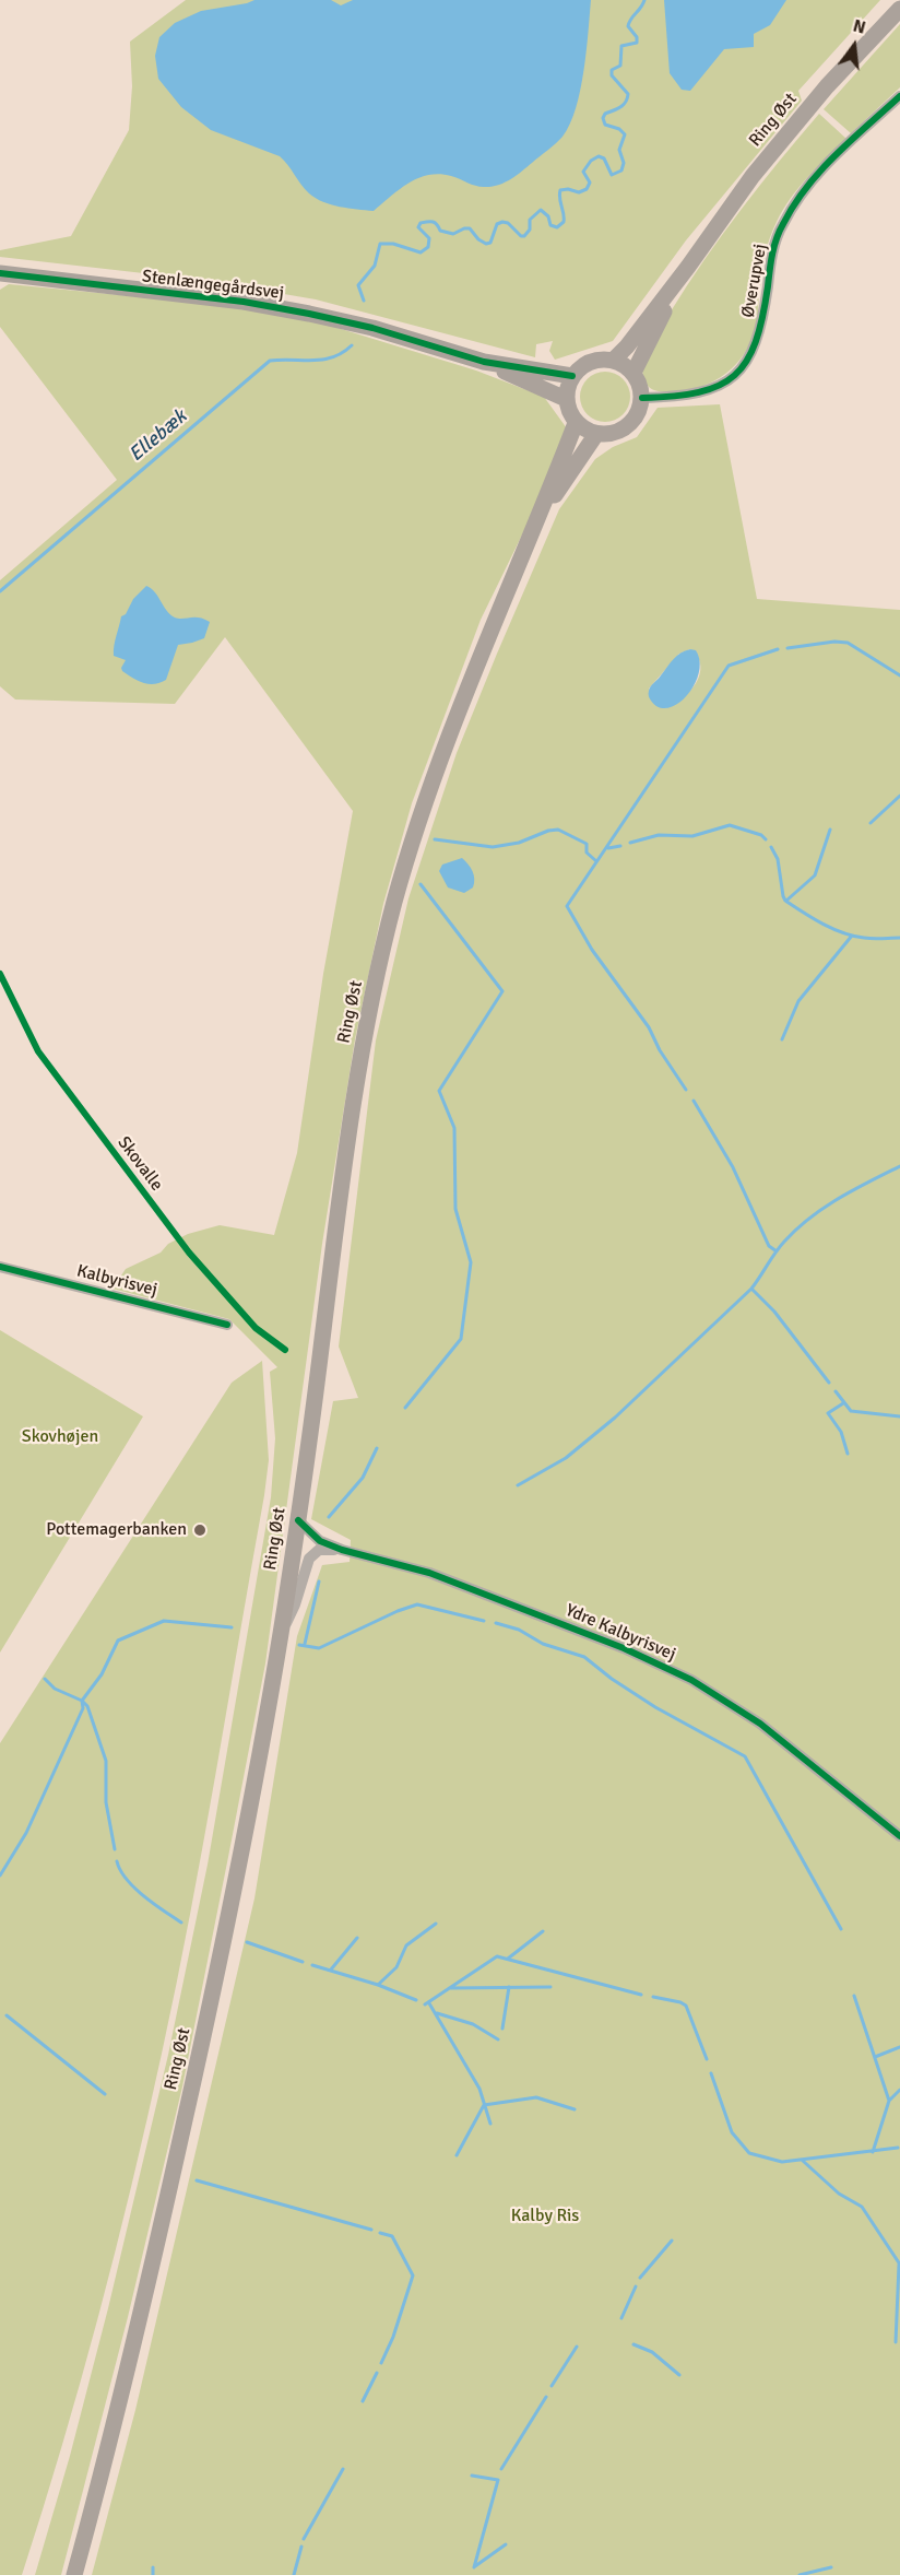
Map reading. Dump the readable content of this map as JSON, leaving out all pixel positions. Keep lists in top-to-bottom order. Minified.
{"streets":{"main road":["Ring Øst","Stenlængegårdsvej"],"street":["Øverupvej","Kalbyrisvej","Ydre Kalbyrisvej"],"cycle path":["Skovalle"]},"crossings":[["Ring Øst","Øverupvej"],["Ring Øst","Stenlængegårdsvej"],["Ring Øst","Ydre Kalbyrisvej"],["Øverupvej","Stenlængegårdsvej"]],"water":["Ellebæk"],"parks":["Skovhøjen","Kalby Ris"],"places":["Pottemagerbanken"],"north":"top"}
